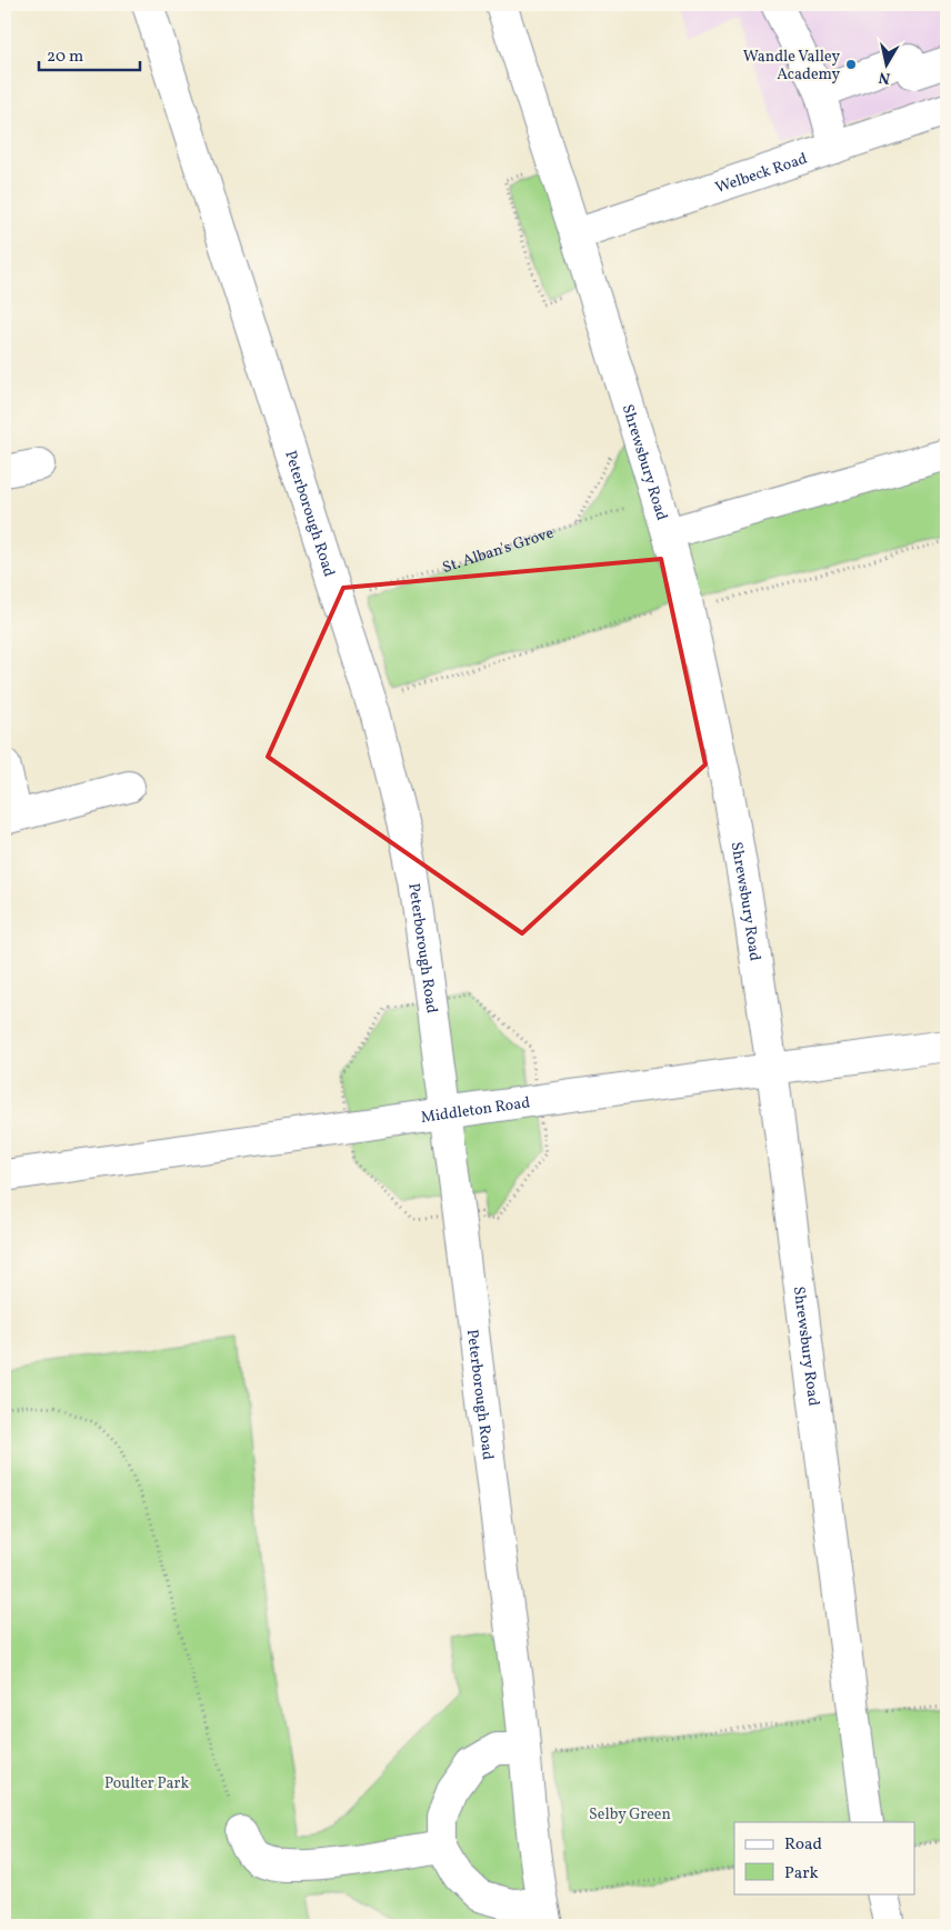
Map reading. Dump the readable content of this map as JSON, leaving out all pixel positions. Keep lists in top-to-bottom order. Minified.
{"streets":{"street":["Welbeck Road","Shrewsbury Road","Peterborough Road","Middleton Road"],"path":["St. Alban's Grove"]},"crossings":[["Welbeck Road","Shrewsbury Road"],["Shrewsbury Road","St. Alban's Grove"],["Shrewsbury Road","Middleton Road"],["Peterborough Road","St. Alban's Grove"],["Peterborough Road","Middleton Road"]],"parks":["Poulter Park","Selby Green"],"places":["Wandle Valley Academy"],"legend":["Road","Park"],"scale_bar":"20 m","north":"bottom"}
